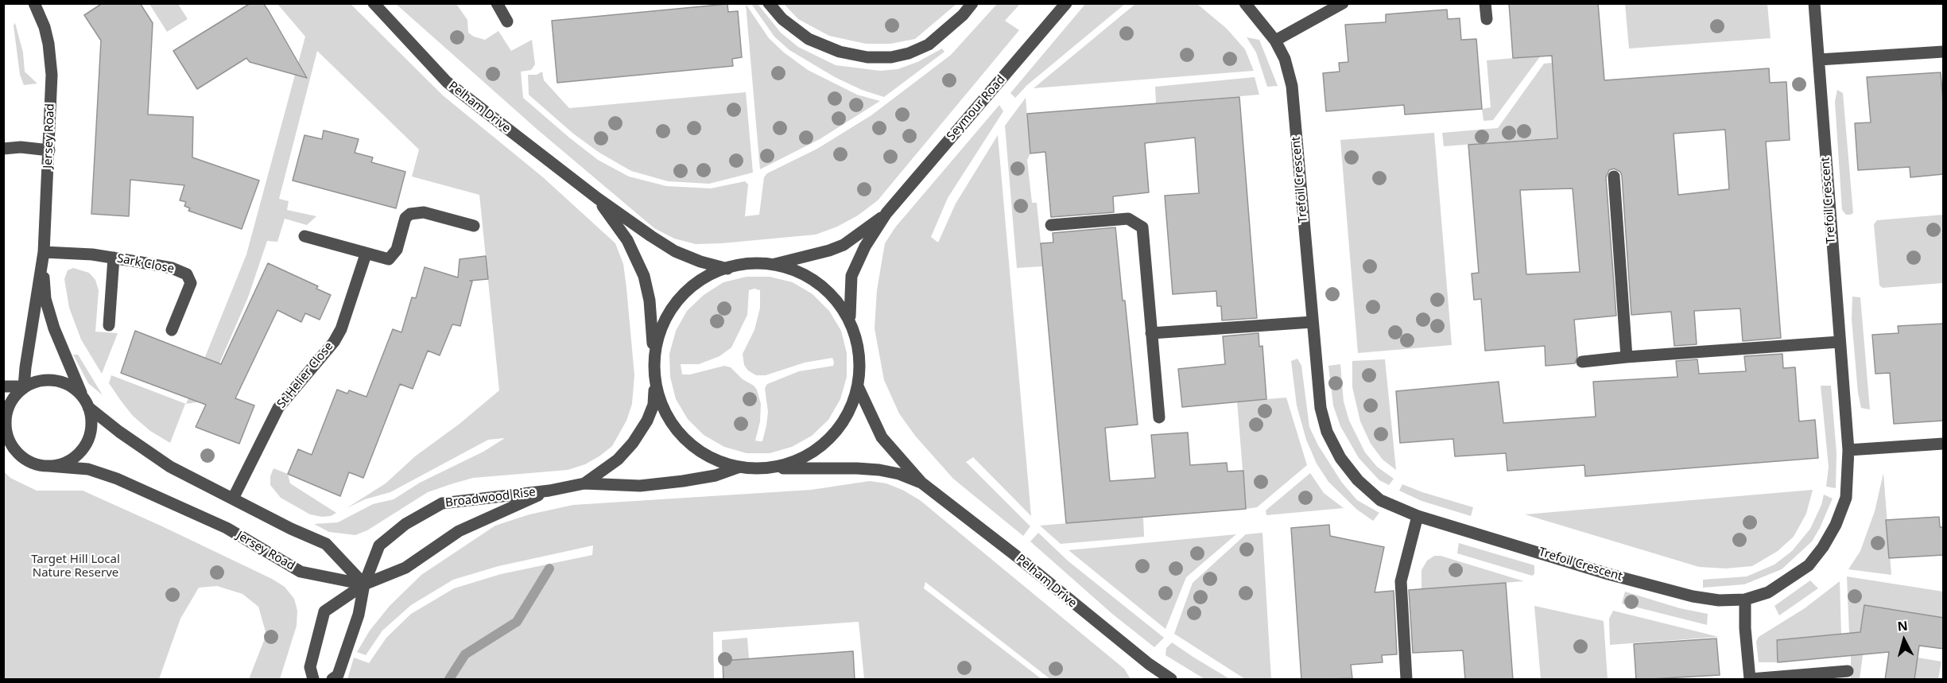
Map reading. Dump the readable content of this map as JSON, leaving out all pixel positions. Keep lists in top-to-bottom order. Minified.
{"streets":{"street":["Pelham Drive","Seymour Road","Jersey Road","Trefoil Crescent","Sark Close","St Helier Close","Broadwood Rise"]},"crossings":[["Jersey Road","Sark Close"],["Jersey Road","St Helier Close"],["Jersey Road","Broadwood Rise"]],"parks":["Target Hill Local Nature Reserve"],"north":"top"}
